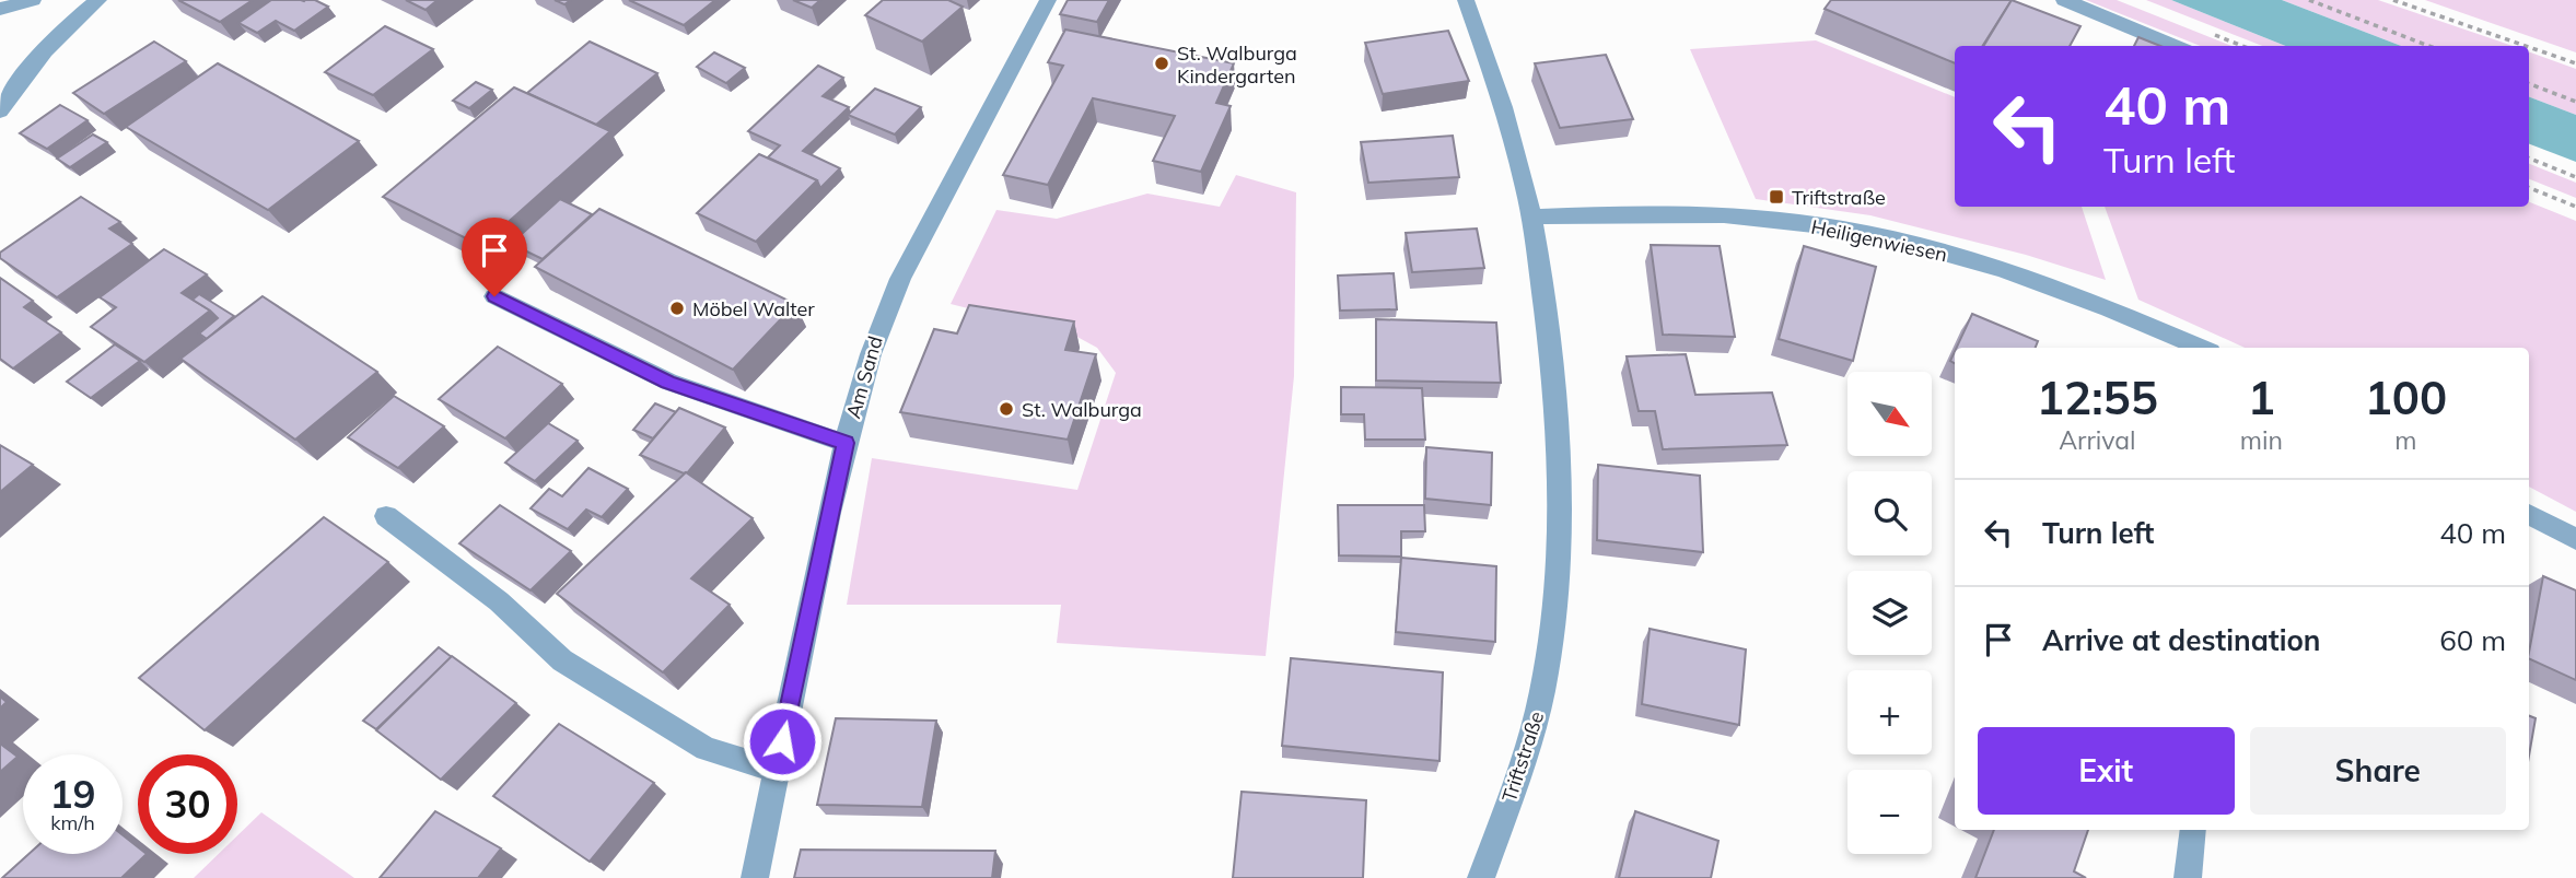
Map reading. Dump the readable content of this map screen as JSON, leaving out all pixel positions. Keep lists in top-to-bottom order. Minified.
{"streets":{"street":["Heiligenwiesen","Am Sand","Triftstraße"]},"crossings":[["Heiligenwiesen","Triftstraße"]],"places":{"other":["St. Walburga Kindergarten","Möbel Walter","St. Walburga"],"transit":["Triftstraße"]},"north":"bottom right","page":{"turn":["40 m","Turn left"],"eta":["12:55","Arrival","1","min","100","m"],"map_buttons":["+","−"],"list":[{"name":"Turn left","value":"40 m"},{"name":"Arrive at destination","value":"60 m"}],"buttons":["Exit","Share"],"speed":"19 km/h","limit":"30"}}
